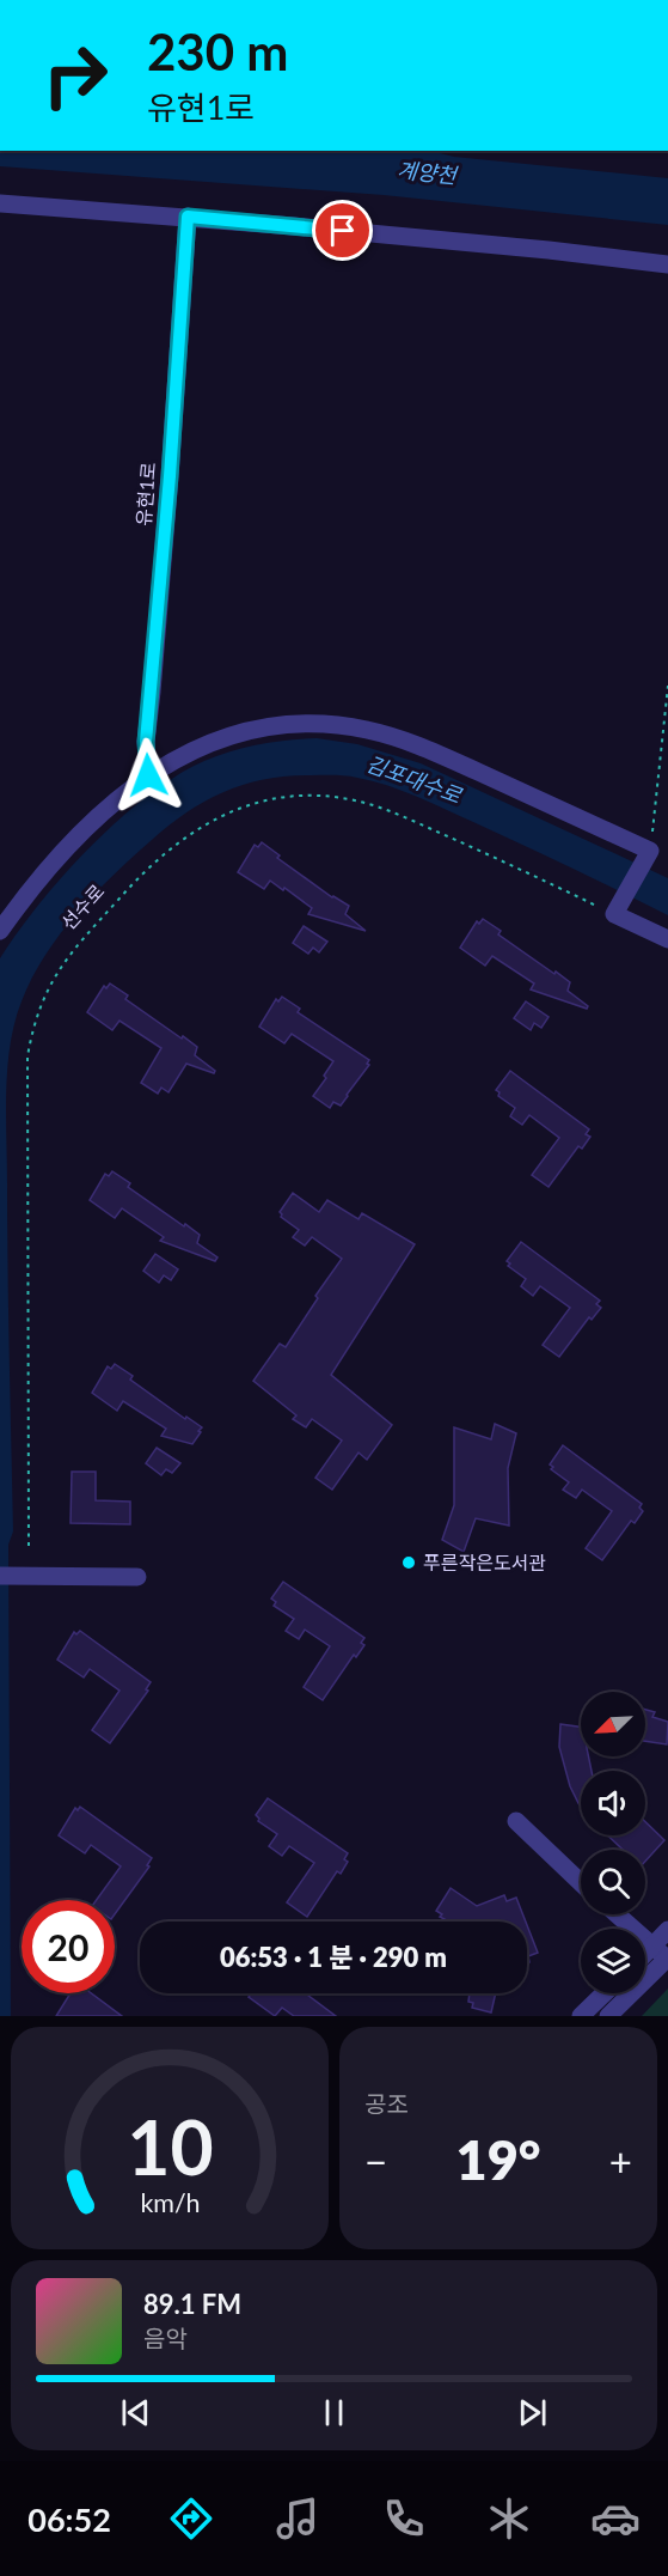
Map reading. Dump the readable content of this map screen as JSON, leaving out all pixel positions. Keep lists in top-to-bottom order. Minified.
{"streets":{"street":["유현1로"],"path":["선수로"]},"water":["계양천","김포대수로"],"places":["푸른작은도서관"],"north":"bottom left","page":{"turn":["230 m","유현1로"],"limit":"20","trip":"06:53 · 1 분 · 290 m","tile":"공조","heat":["−","19°","+"],"song":["89.1 FM","음악"],"tabs":"06:52","gauge":["10","km/h"]}}
